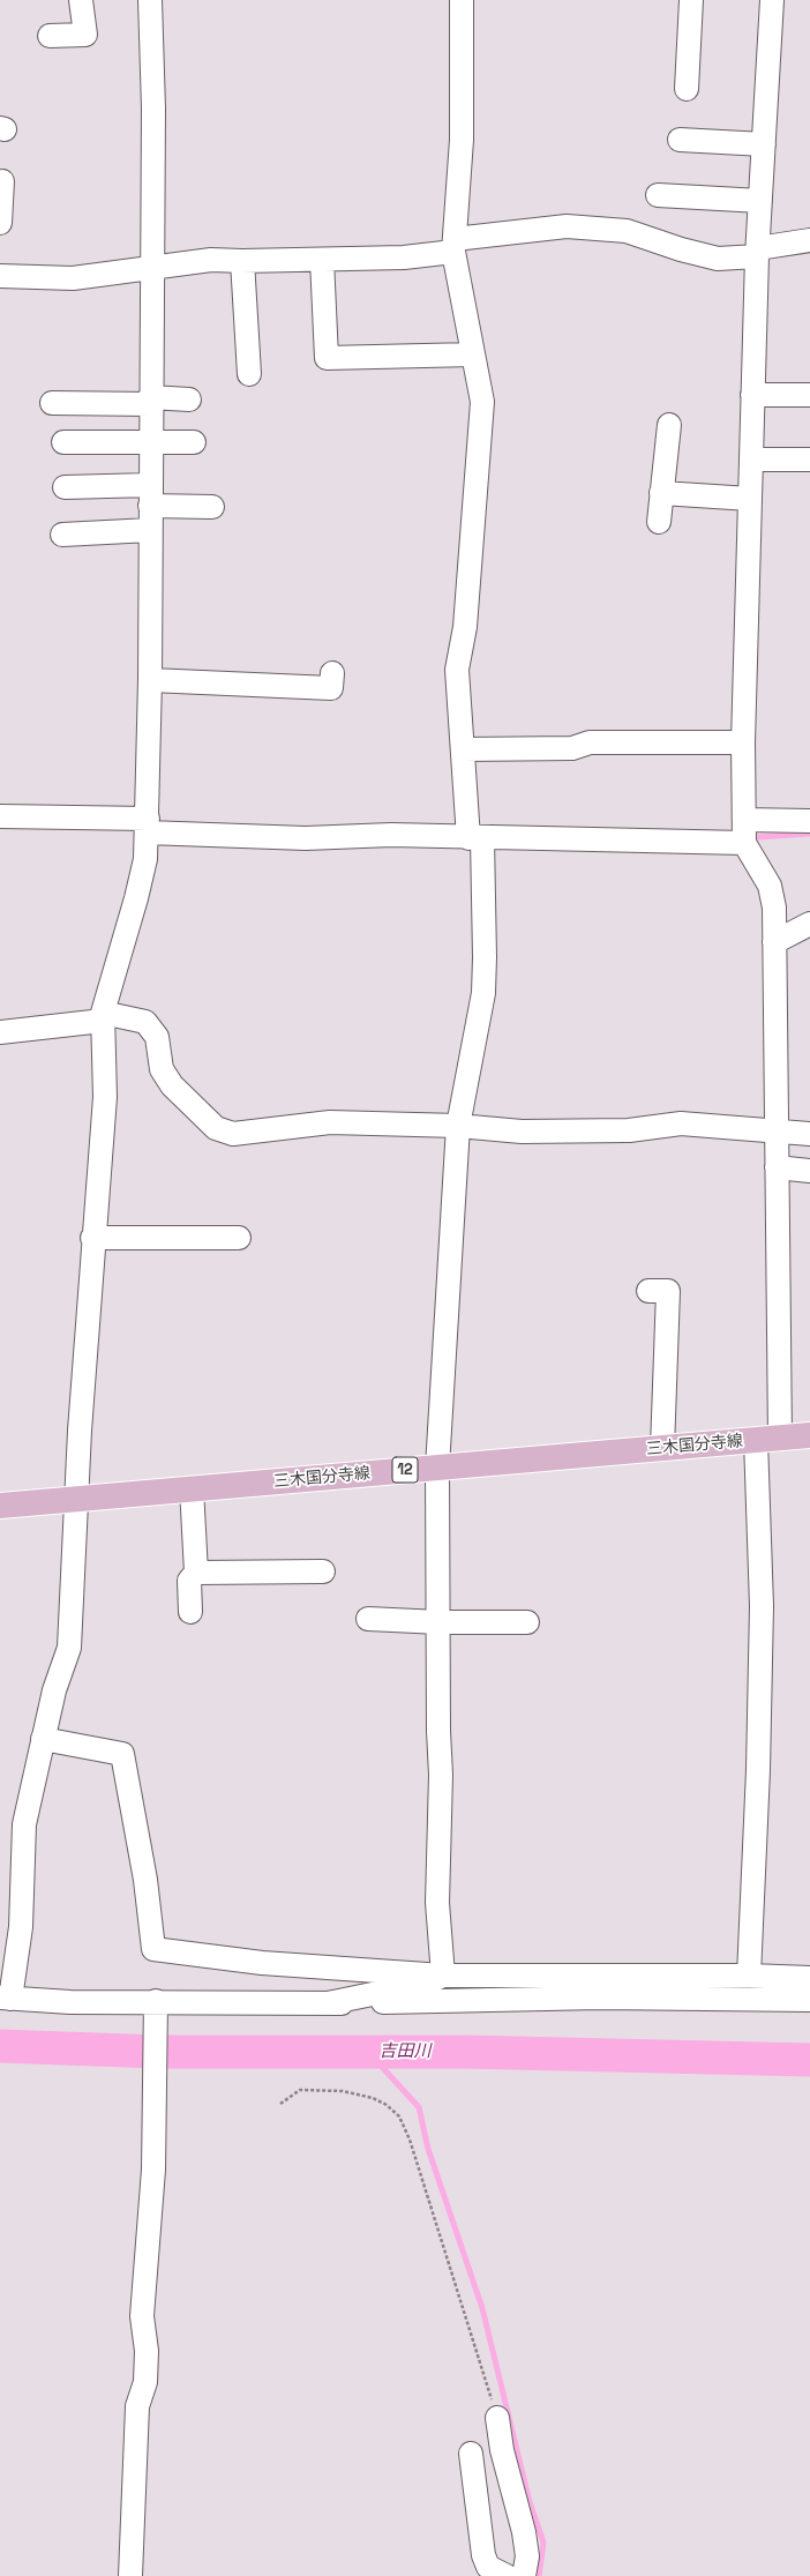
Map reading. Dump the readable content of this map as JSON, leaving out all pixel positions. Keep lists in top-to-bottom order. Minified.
{"streets":{"main road":["三木国分寺線","12"]},"water":["吉田川"]}
